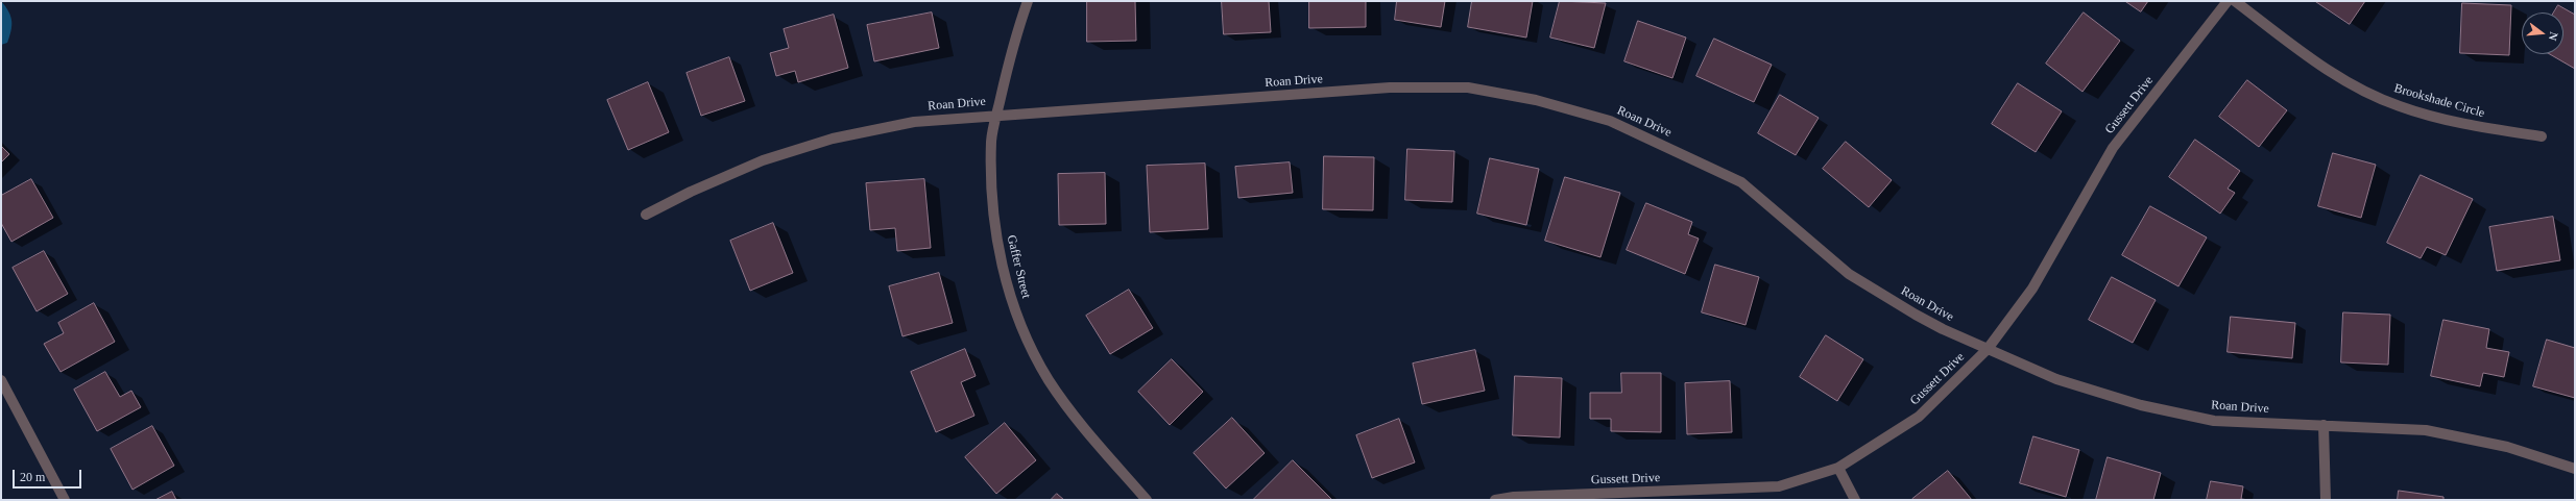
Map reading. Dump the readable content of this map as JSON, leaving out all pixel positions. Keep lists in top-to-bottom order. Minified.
{"streets":{"street":["Roan Drive","Brookshade Circle","Gussett Drive","Gaffer Street"]},"crossings":[["Roan Drive","Gussett Drive"],["Roan Drive","Gaffer Street"]],"scale_bar":"20 m","north":"right"}
